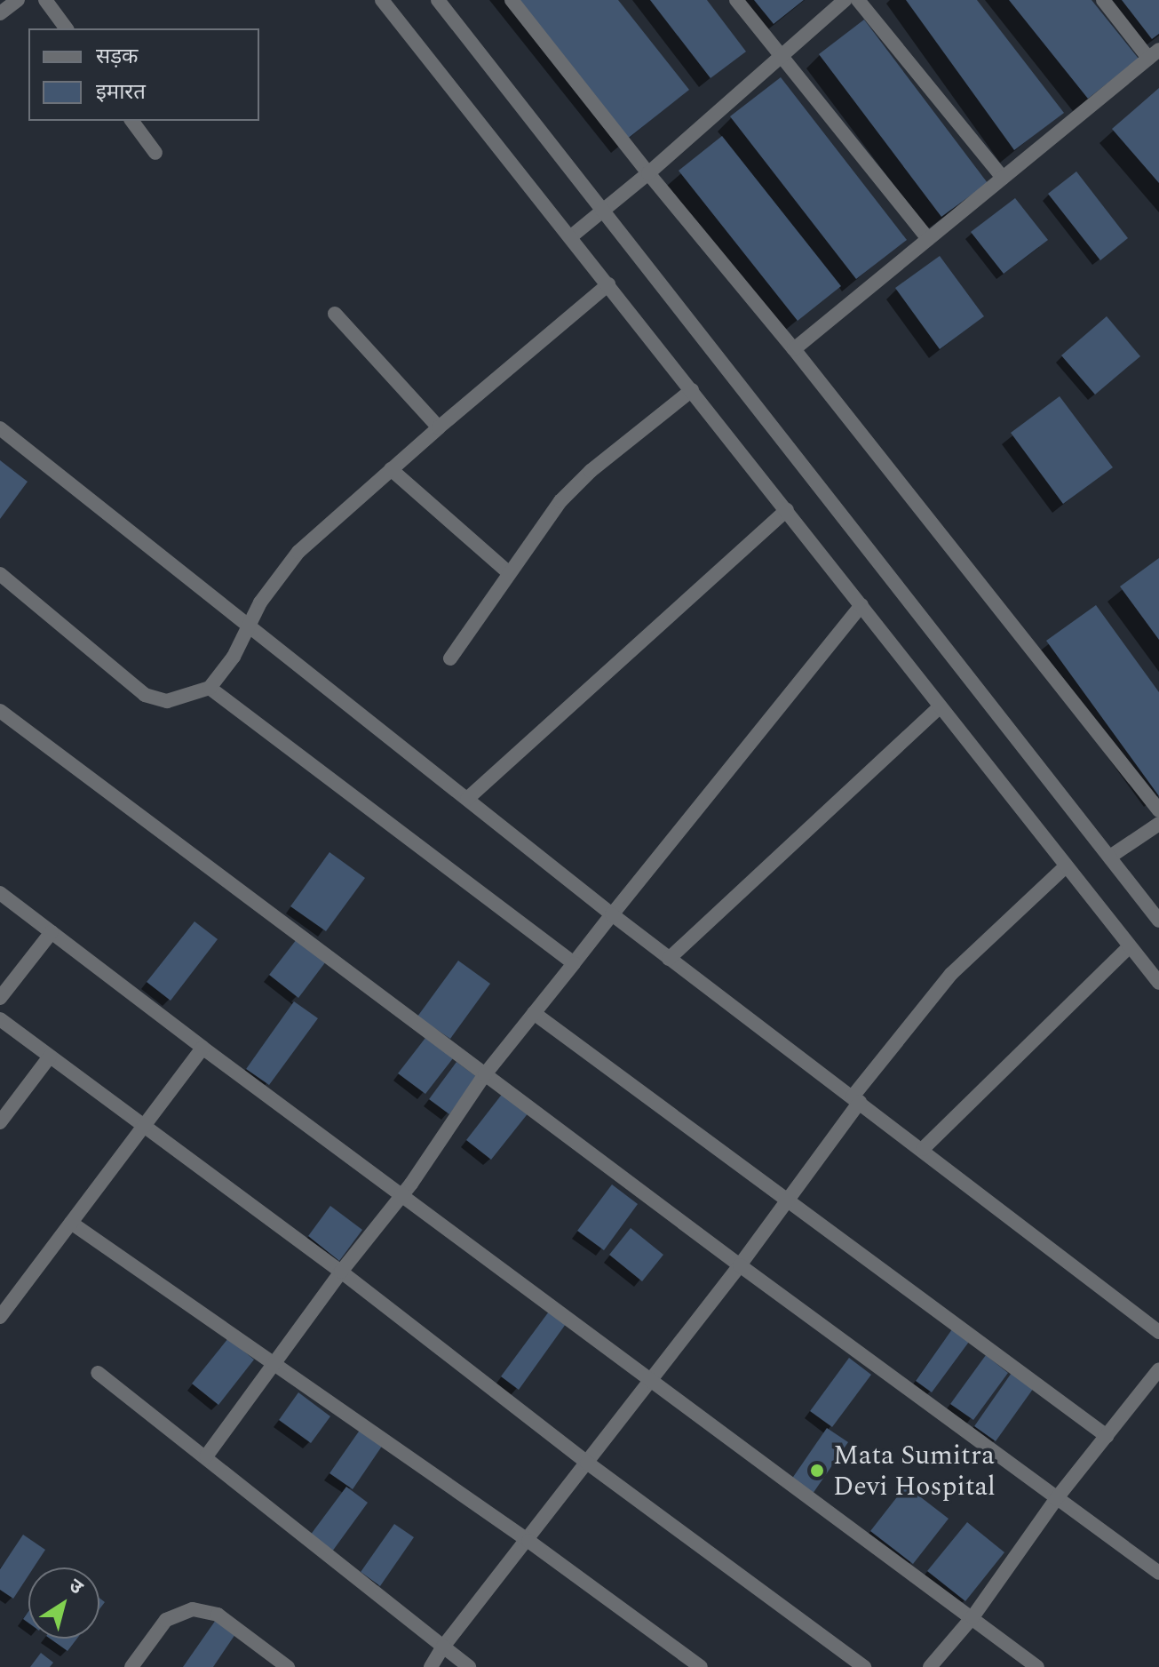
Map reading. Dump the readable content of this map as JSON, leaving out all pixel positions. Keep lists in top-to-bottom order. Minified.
{"places":["Mata Sumitra Devi Hospital"],"legend":["सड़क","इमारत"],"north":"top right"}
